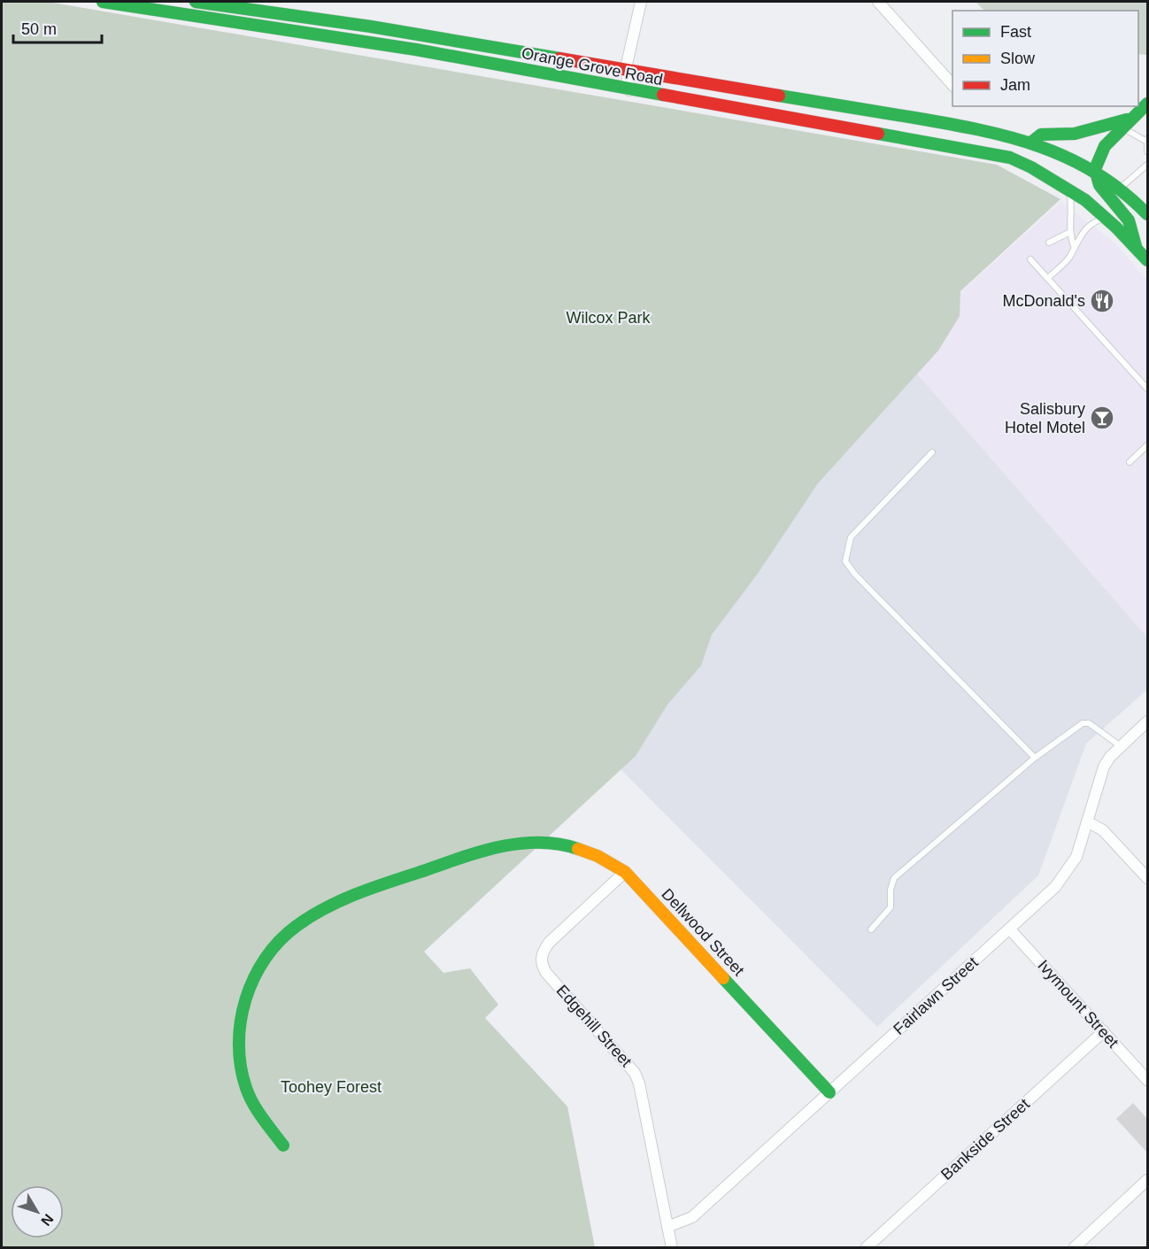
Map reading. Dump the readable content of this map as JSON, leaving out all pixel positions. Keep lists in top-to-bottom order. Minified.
{"streets":{"main road":["Orange Grove Road","Dellwood Street"],"street":["Fairlawn Street","Ivymount Street","Edgehill Street","Bankside Street"]},"crossings":[["Dellwood Street","Fairlawn Street"],["Dellwood Street","Edgehill Street"],["Fairlawn Street","Ivymount Street"],["Fairlawn Street","Edgehill Street"],["Ivymount Street","Bankside Street"]],"parks":["Wilcox Park","Toohey Forest"],"places":{"restaurant":["McDonald's"],"bar":["Salisbury Hotel Motel"]},"legend":["Fast","Slow","Jam"],"scale_bar":"50 m","north":"bottom right"}
